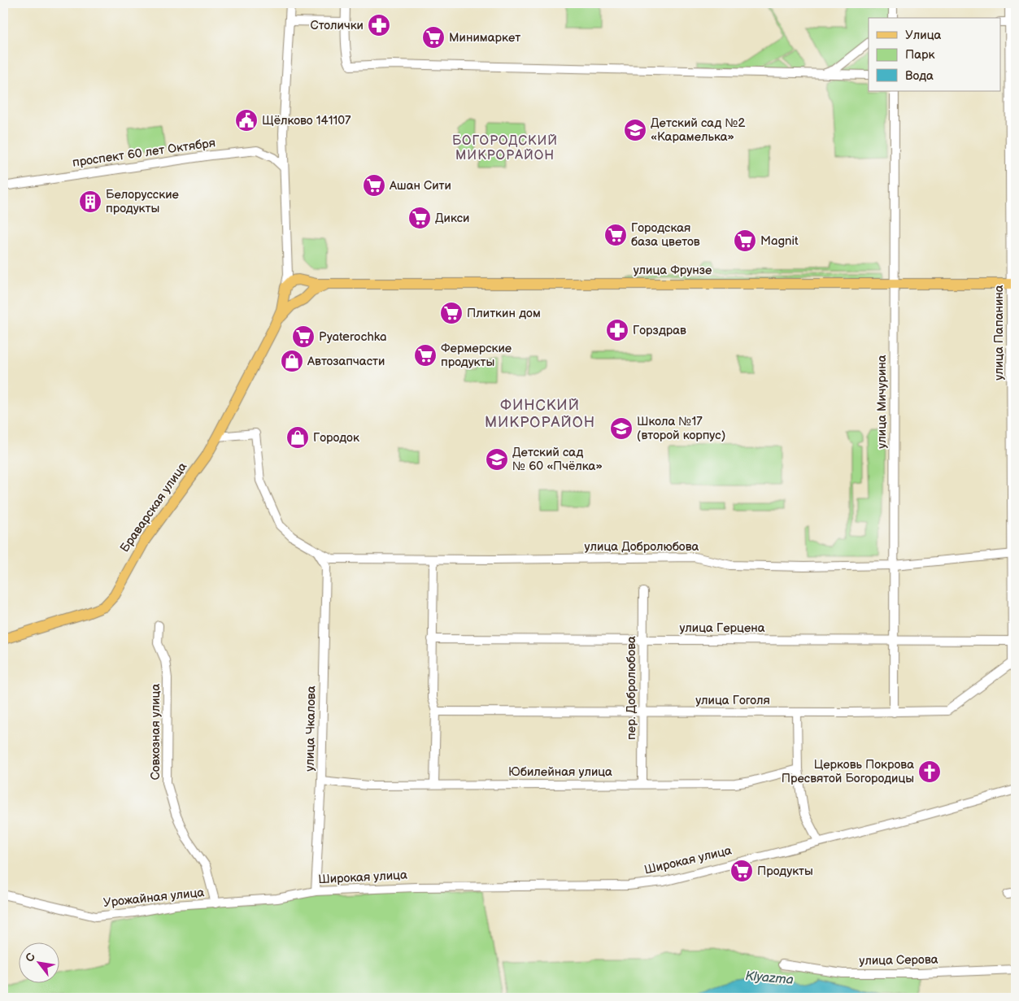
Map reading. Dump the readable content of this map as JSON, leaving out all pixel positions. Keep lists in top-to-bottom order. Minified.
{"streets":{"main road":["улица Фрунзе","Браварская улица"],"street":["проспект 60 лет Октября","улица Папанина","улица Мичурина","улица Добролюбова","улица Герцена","пер. Добролюбова","улица Гоголя","улица Чкалова","Совхозная улица","Юбилейная улица","Широкая улица","Урожайная улица","улица Серова"]},"crossings":[["улица Фрунзе","улица Папанина"],["улица Фрунзе","улица Мичурина"],["улица Папанина","улица Добролюбова"],["улица Папанина","улица Герцена"],["улица Папанина","улица Гоголя"],["улица Мичурина","улица Добролюбова"],["улица Мичурина","улица Герцена"],["улица Мичурина","улица Гоголя"],["Браварская улица","улица Добролюбова"],["улица Добролюбова","улица Чкалова"],["улица Герцена","пер. Добролюбова"],["пер. Добролюбова","улица Гоголя"],["пер. Добролюбова","Юбилейная улица"],["улица Чкалова","Юбилейная улица"],["улица Чкалова","Широкая улица"],["улица Чкалова","Урожайная улица"],["Совхозная улица","Урожайная улица"],["Широкая улица","Урожайная улица"]],"districts":["БОГОРОДСКИЙ МИКРОРАЙОН","ФИНСКИЙ МИКРОРАЙОН"],"water":["Klyazma"],"places":{"pharmacy":["Столички","Горздрав"],"supermarket":["Минимаркет","Ашан Сити","Дикси","Городская база цветов","Magnit","Плиткин дом","Pyaterochka","Фермерские продукты","Продукты"],"public building":["Щёлково 141107"],"school or university":["Детский сад №2 «Карамелька»","Школа №17 (второй корпус)","Детский сад № 60 «Пчёлка»"],"building":["Белорусские продукты"],"shop":["Автозапчасти","Городок"],"church":["Церковь Покрова Пресвятой Богородицы"]},"legend":["Улица","Парк","Вода"],"north":"top left"}
